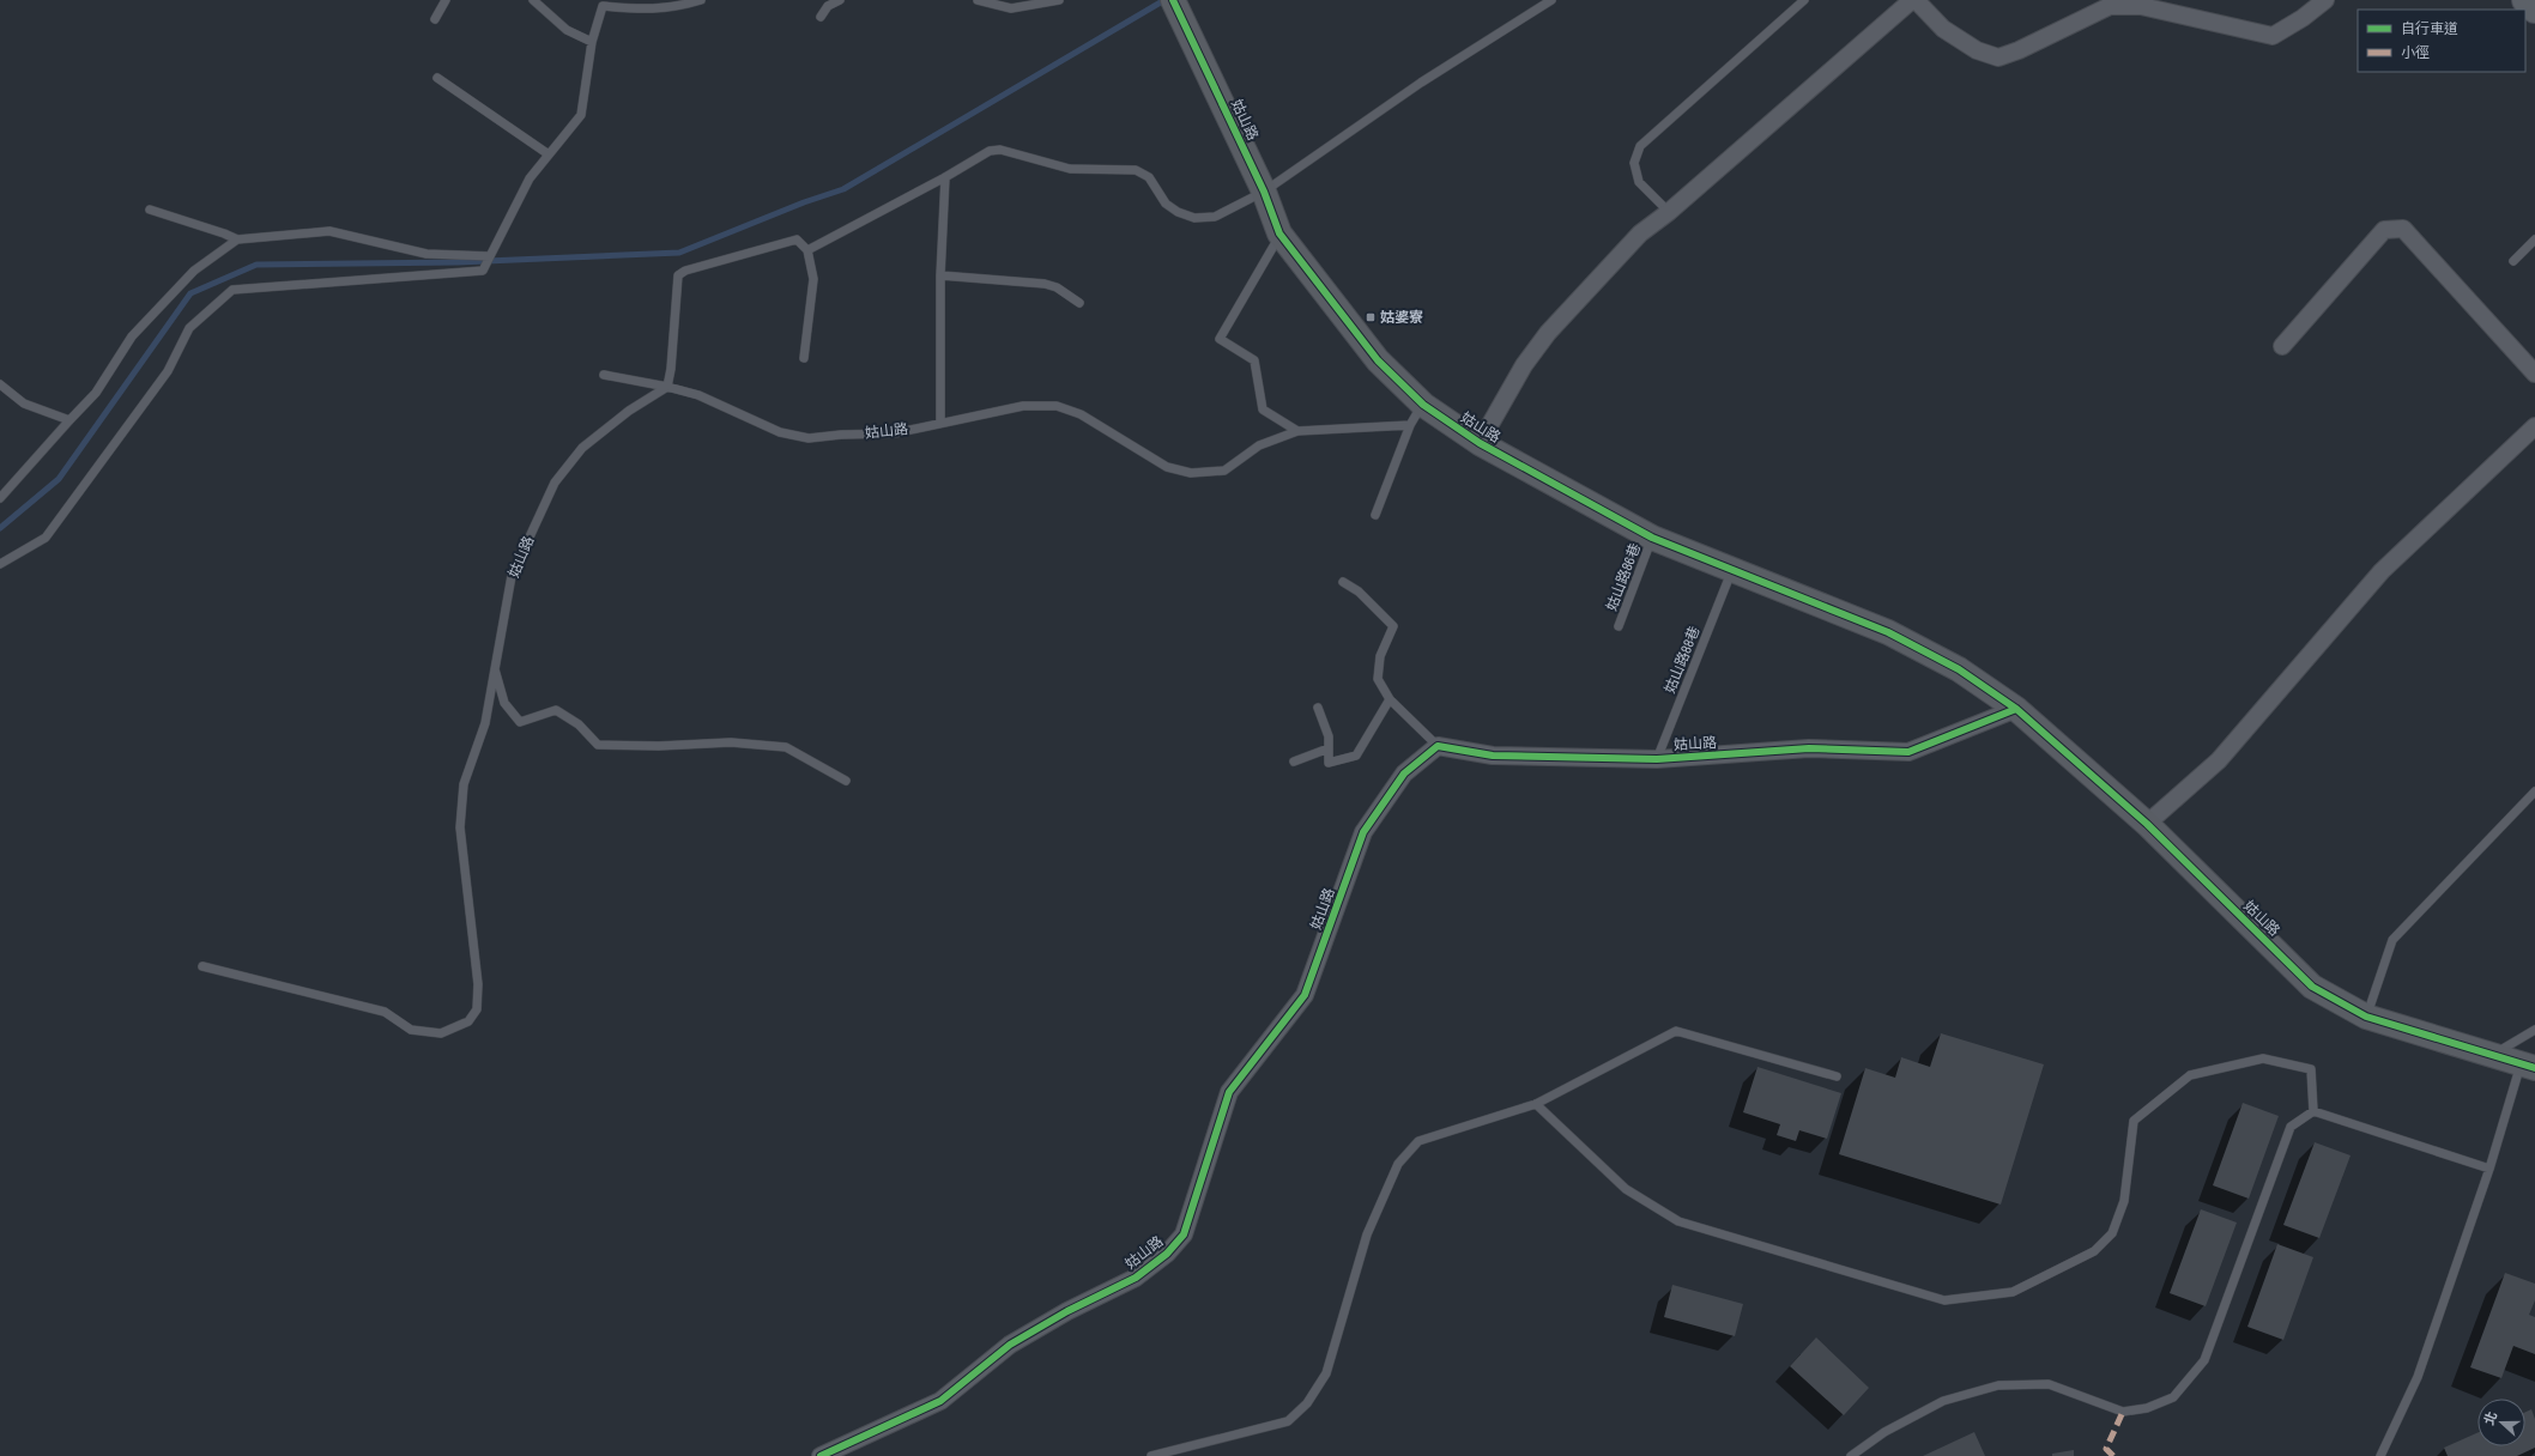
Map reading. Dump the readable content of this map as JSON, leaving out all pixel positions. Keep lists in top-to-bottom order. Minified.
{"streets":{"street":["姑山路"],"lane":["姑山路86巷","姑山路88巷"]},"crossings":[["姑山路","姑山路86巷"],["姑山路","姑山路88巷"]],"places":{"transit":["姑婆寮"]},"legend":["自行車道","小徑"],"north":"left"}
